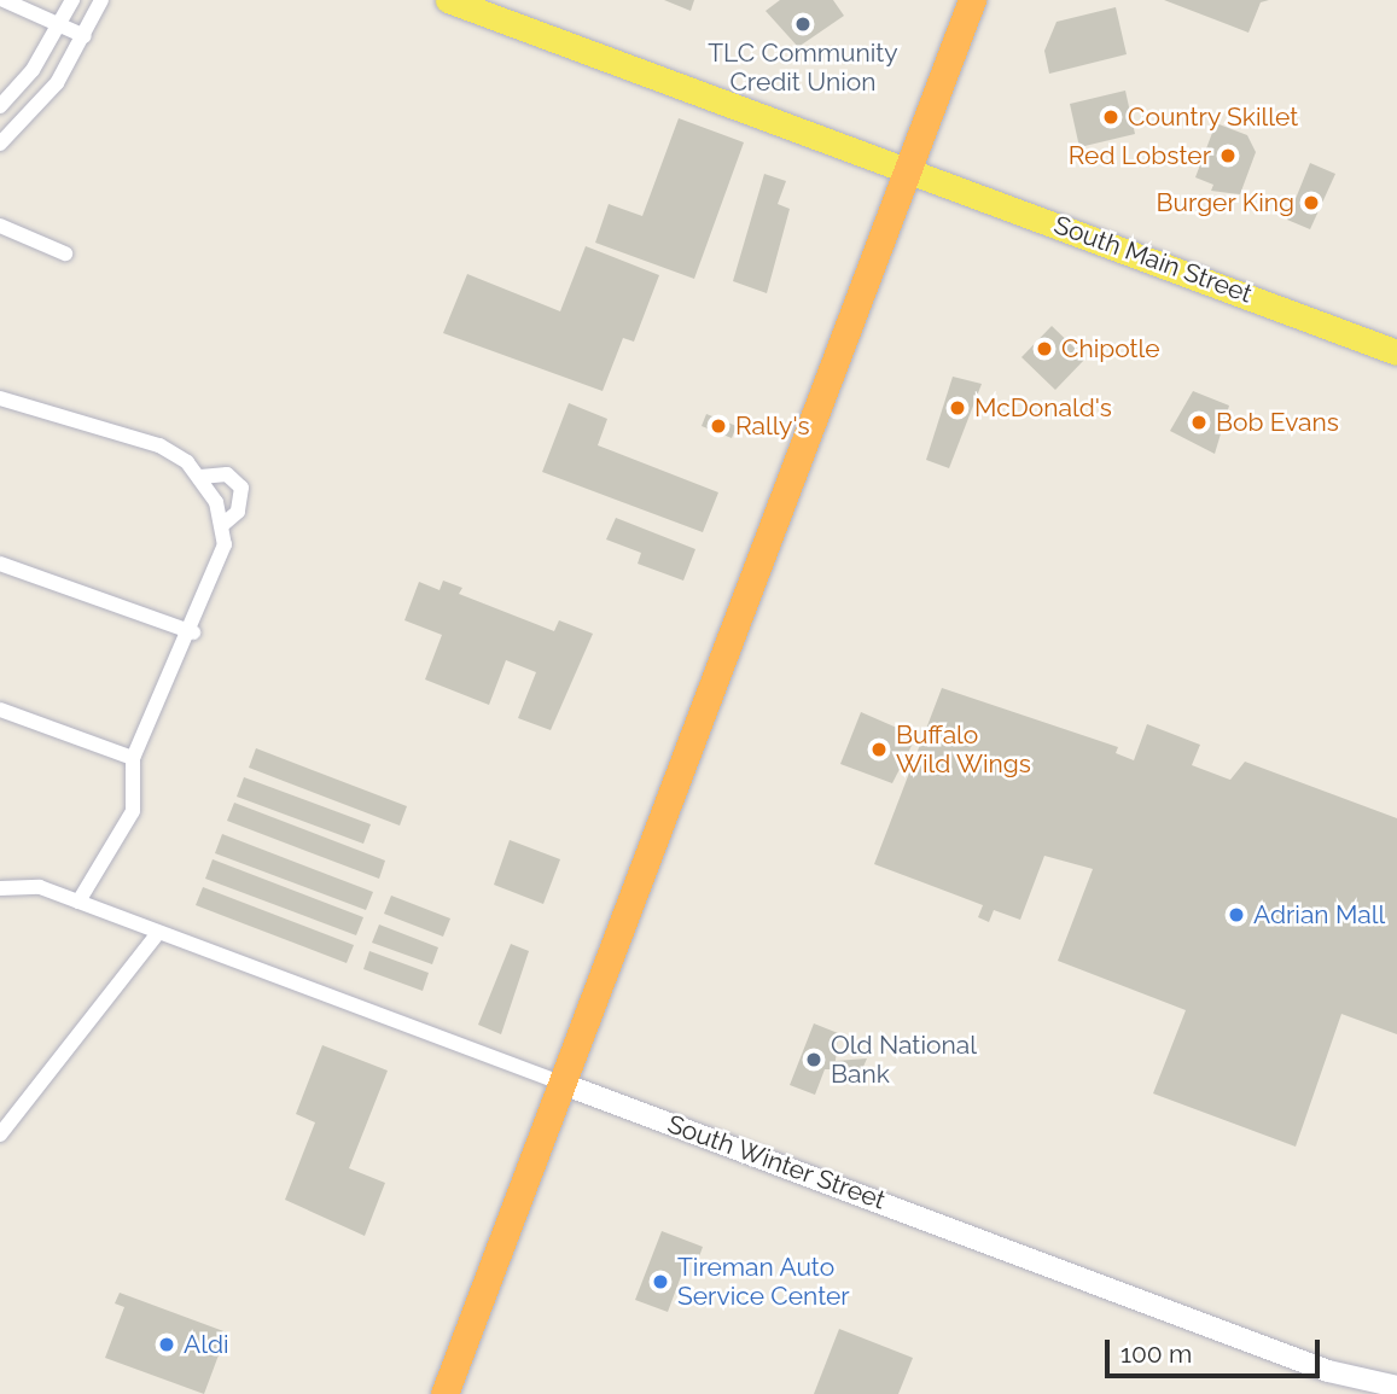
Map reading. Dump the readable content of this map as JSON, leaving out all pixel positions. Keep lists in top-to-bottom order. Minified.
{"streets":{"main road":["South Main Street"],"street":["South Winter Street"]},"places":["TLC Community Credit Union","Country Skillet","Red Lobster","Burger King","Chipotle","McDonald's","Bob Evans","Rally's","Buffalo Wild Wings","Adrian Mall","Old National Bank","Tireman Auto Service Center","Aldi"],"scale_bar":"100 m"}
